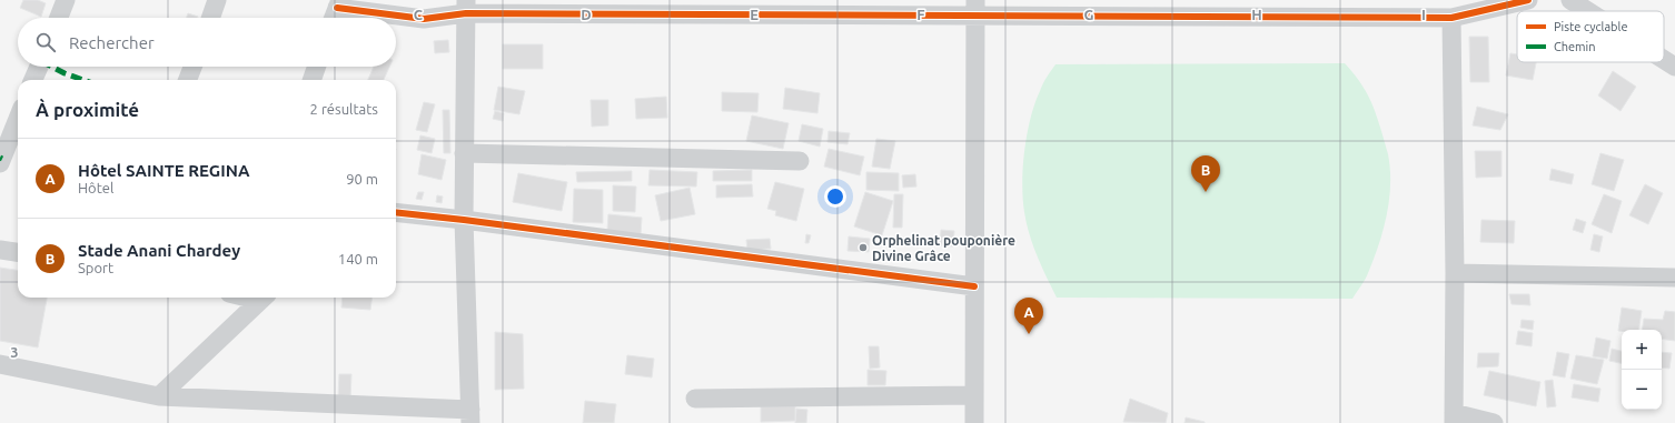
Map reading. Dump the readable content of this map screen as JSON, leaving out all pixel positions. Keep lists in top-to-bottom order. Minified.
{"places":["Orphelinat pouponière Divine Grâce"],"legend":["Piste cyclable","Chemin"],"page":{"search":"Rechercher","heading":["À proximité","2 résultats"],"list":[{"mark":"A","name":"Hôtel SAINTE REGINA","note":"Hôtel","value":"90 m"},{"mark":"B","name":"Stade Anani Chardey","note":"Sport","value":"140 m"}],"pins":["B","A"],"map_buttons":["+","−"]},"grid":{"columns":["C","D","E","F","G","H","I"],"rows":["3"]}}
